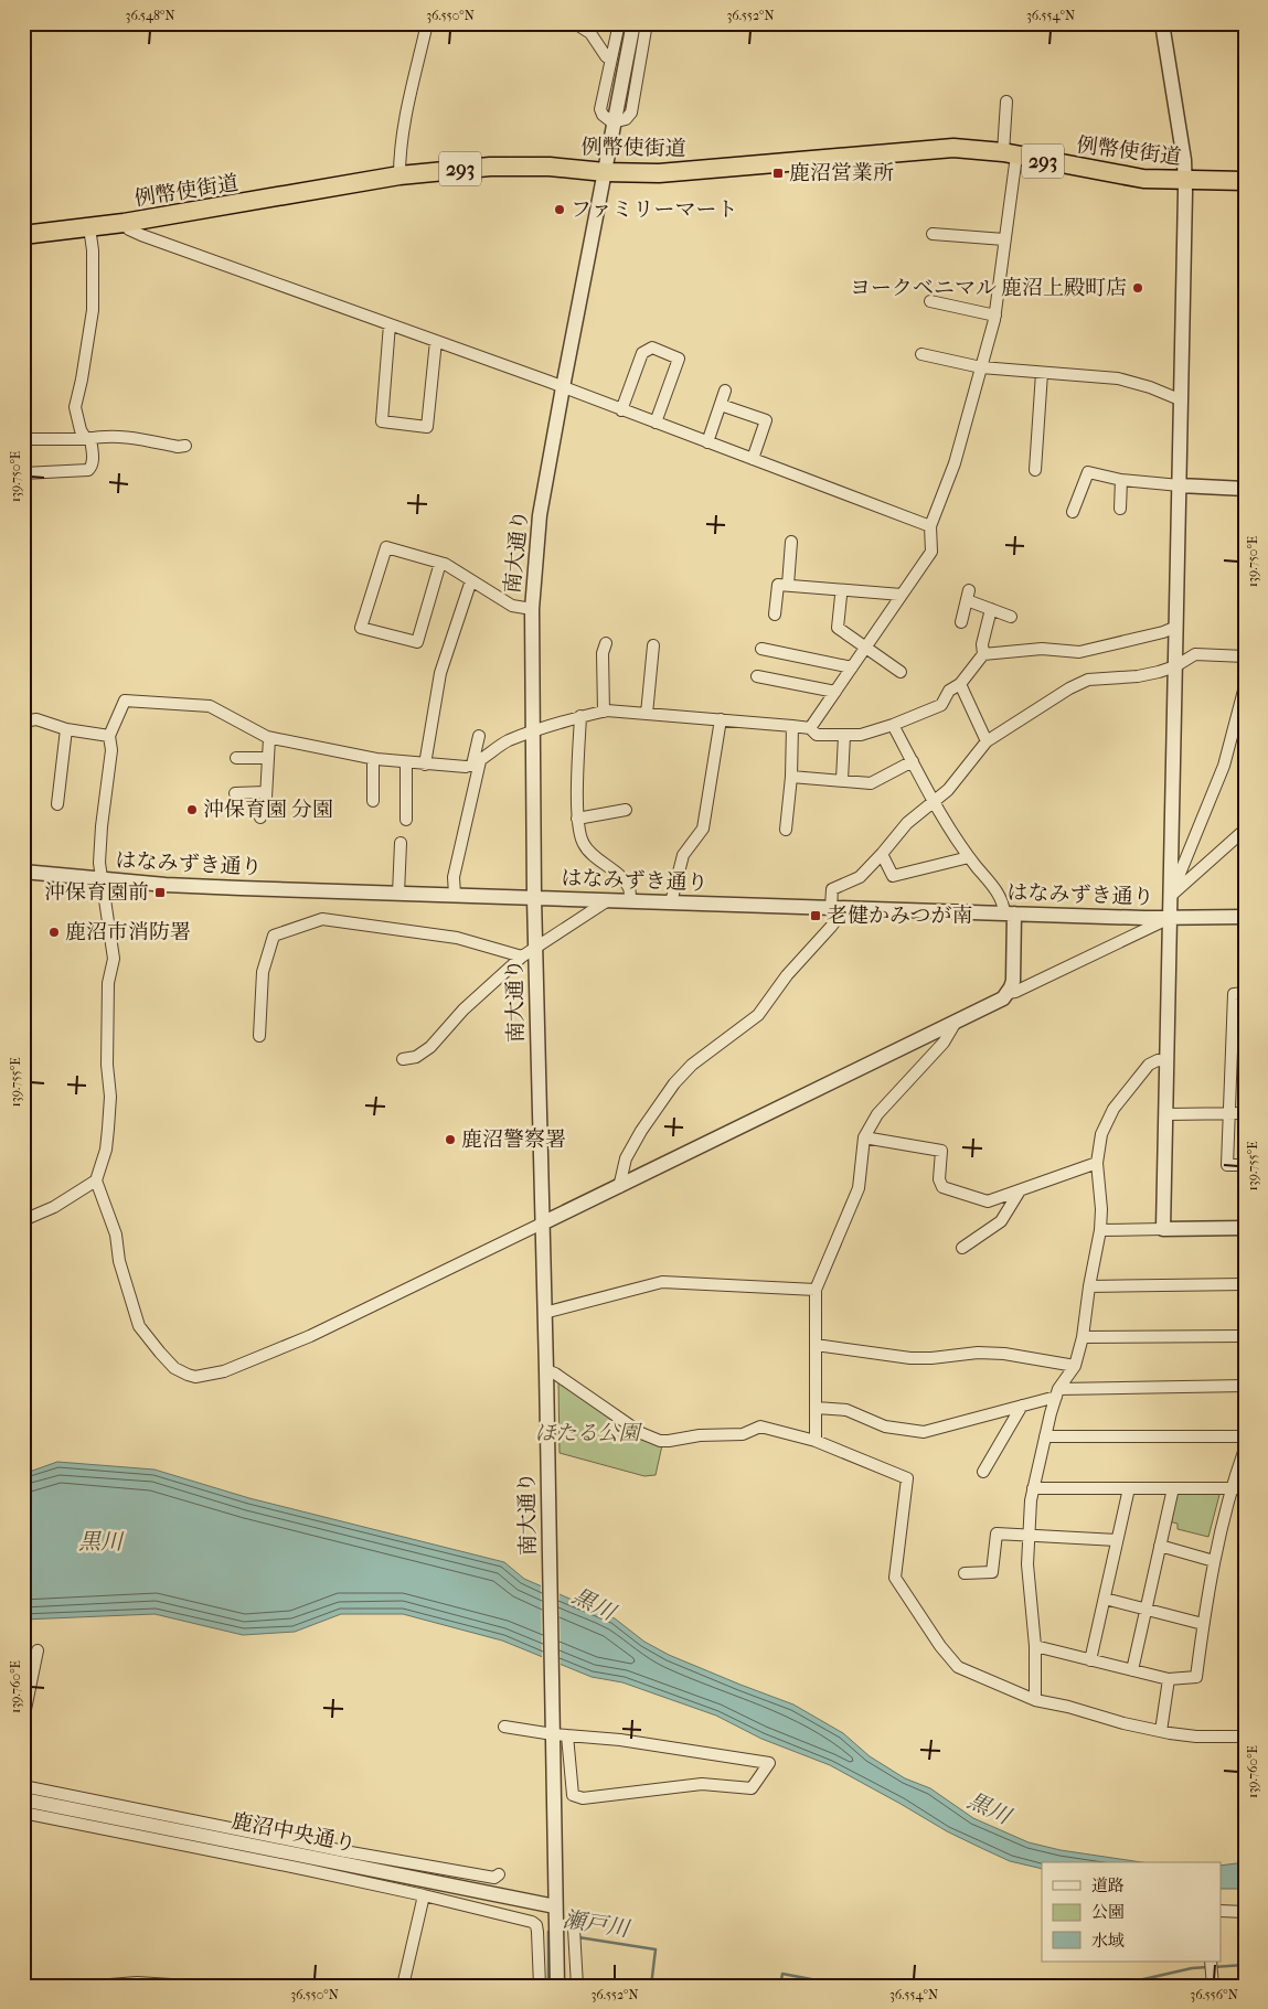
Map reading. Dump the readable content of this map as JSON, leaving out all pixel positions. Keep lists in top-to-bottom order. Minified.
{"streets":{"highway":["例幣使街道","293"],"street":["南大通り","はなみずき通り","鹿沼中央通り"]},"crossings":[["例幣使街道","南大通り"],["南大通り","はなみずき通り"],["南大通り","鹿沼中央通り"]],"water":["黒川","瀬戸川"],"parks":["ほたる公園"],"places":{"transit":["鹿沼営業所","沖保育園前","老健かみつが南"],"other":["ファミリーマート","ヨークベニマル 鹿沼上殿町店","沖保育園 分園","鹿沼市消防署","鹿沼警察署"]},"legend":["道路","公園","水域"],"coordinates":["36.548°N","36.550°N","36.552°N","36.554°N","139.750°E","139.755°E","139.760°E","36.556°N"]}
